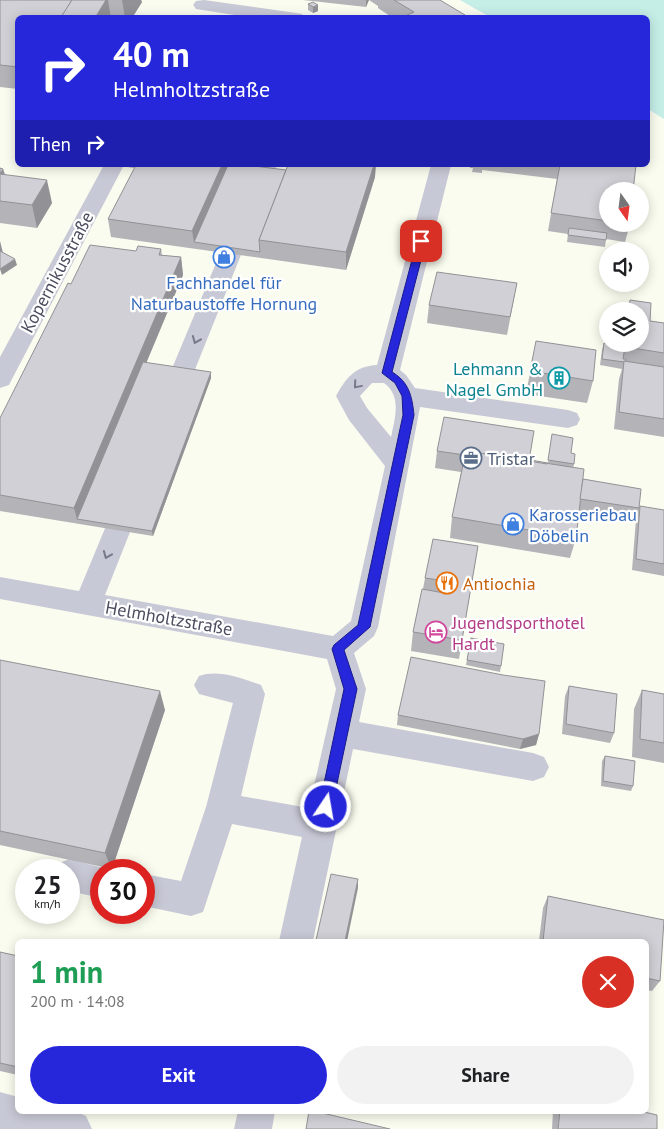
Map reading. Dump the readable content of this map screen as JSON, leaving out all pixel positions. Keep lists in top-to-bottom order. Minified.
{"streets":{"street":["Kopernikusstraße","Helmholtzstraße"]},"places":{"shop":["Fachhandel für Naturbaustoffe Hornung","Karosseriebau Döbelin"],"building":["Lehmann & Nagel GmbH"],"office":["Tristar"],"restaurant":["Antiochia"],"hotel":["Jugendsporthotel Hardt"]},"north":"bottom","page":{"turn":["40 m","Helmholtzstraße"],"then":"Then","speed":"25 km/h","limit":"30","heading":["1 min","200 m · 14:08"],"buttons":["Exit","Share"]}}
